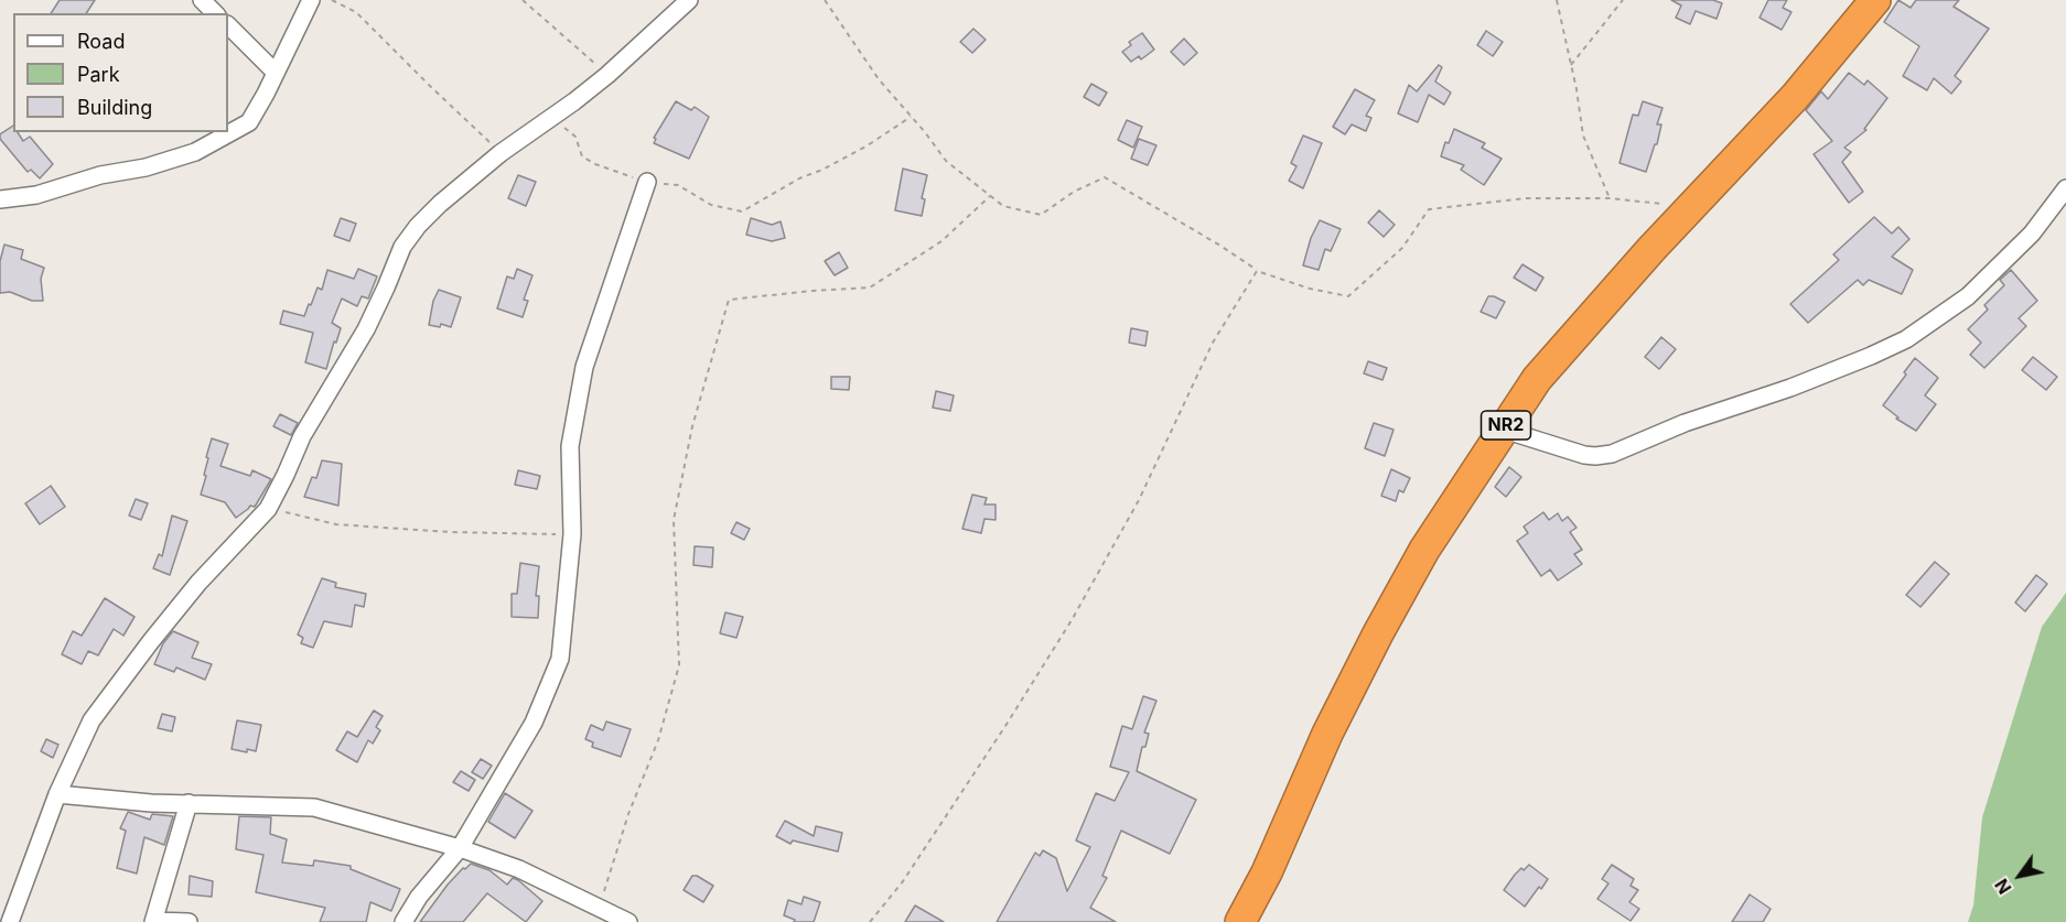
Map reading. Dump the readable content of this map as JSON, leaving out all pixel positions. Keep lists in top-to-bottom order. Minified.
{"streets":{"highway":["NR2"]},"legend":["Road","Park","Building"],"north":"bottom left"}
